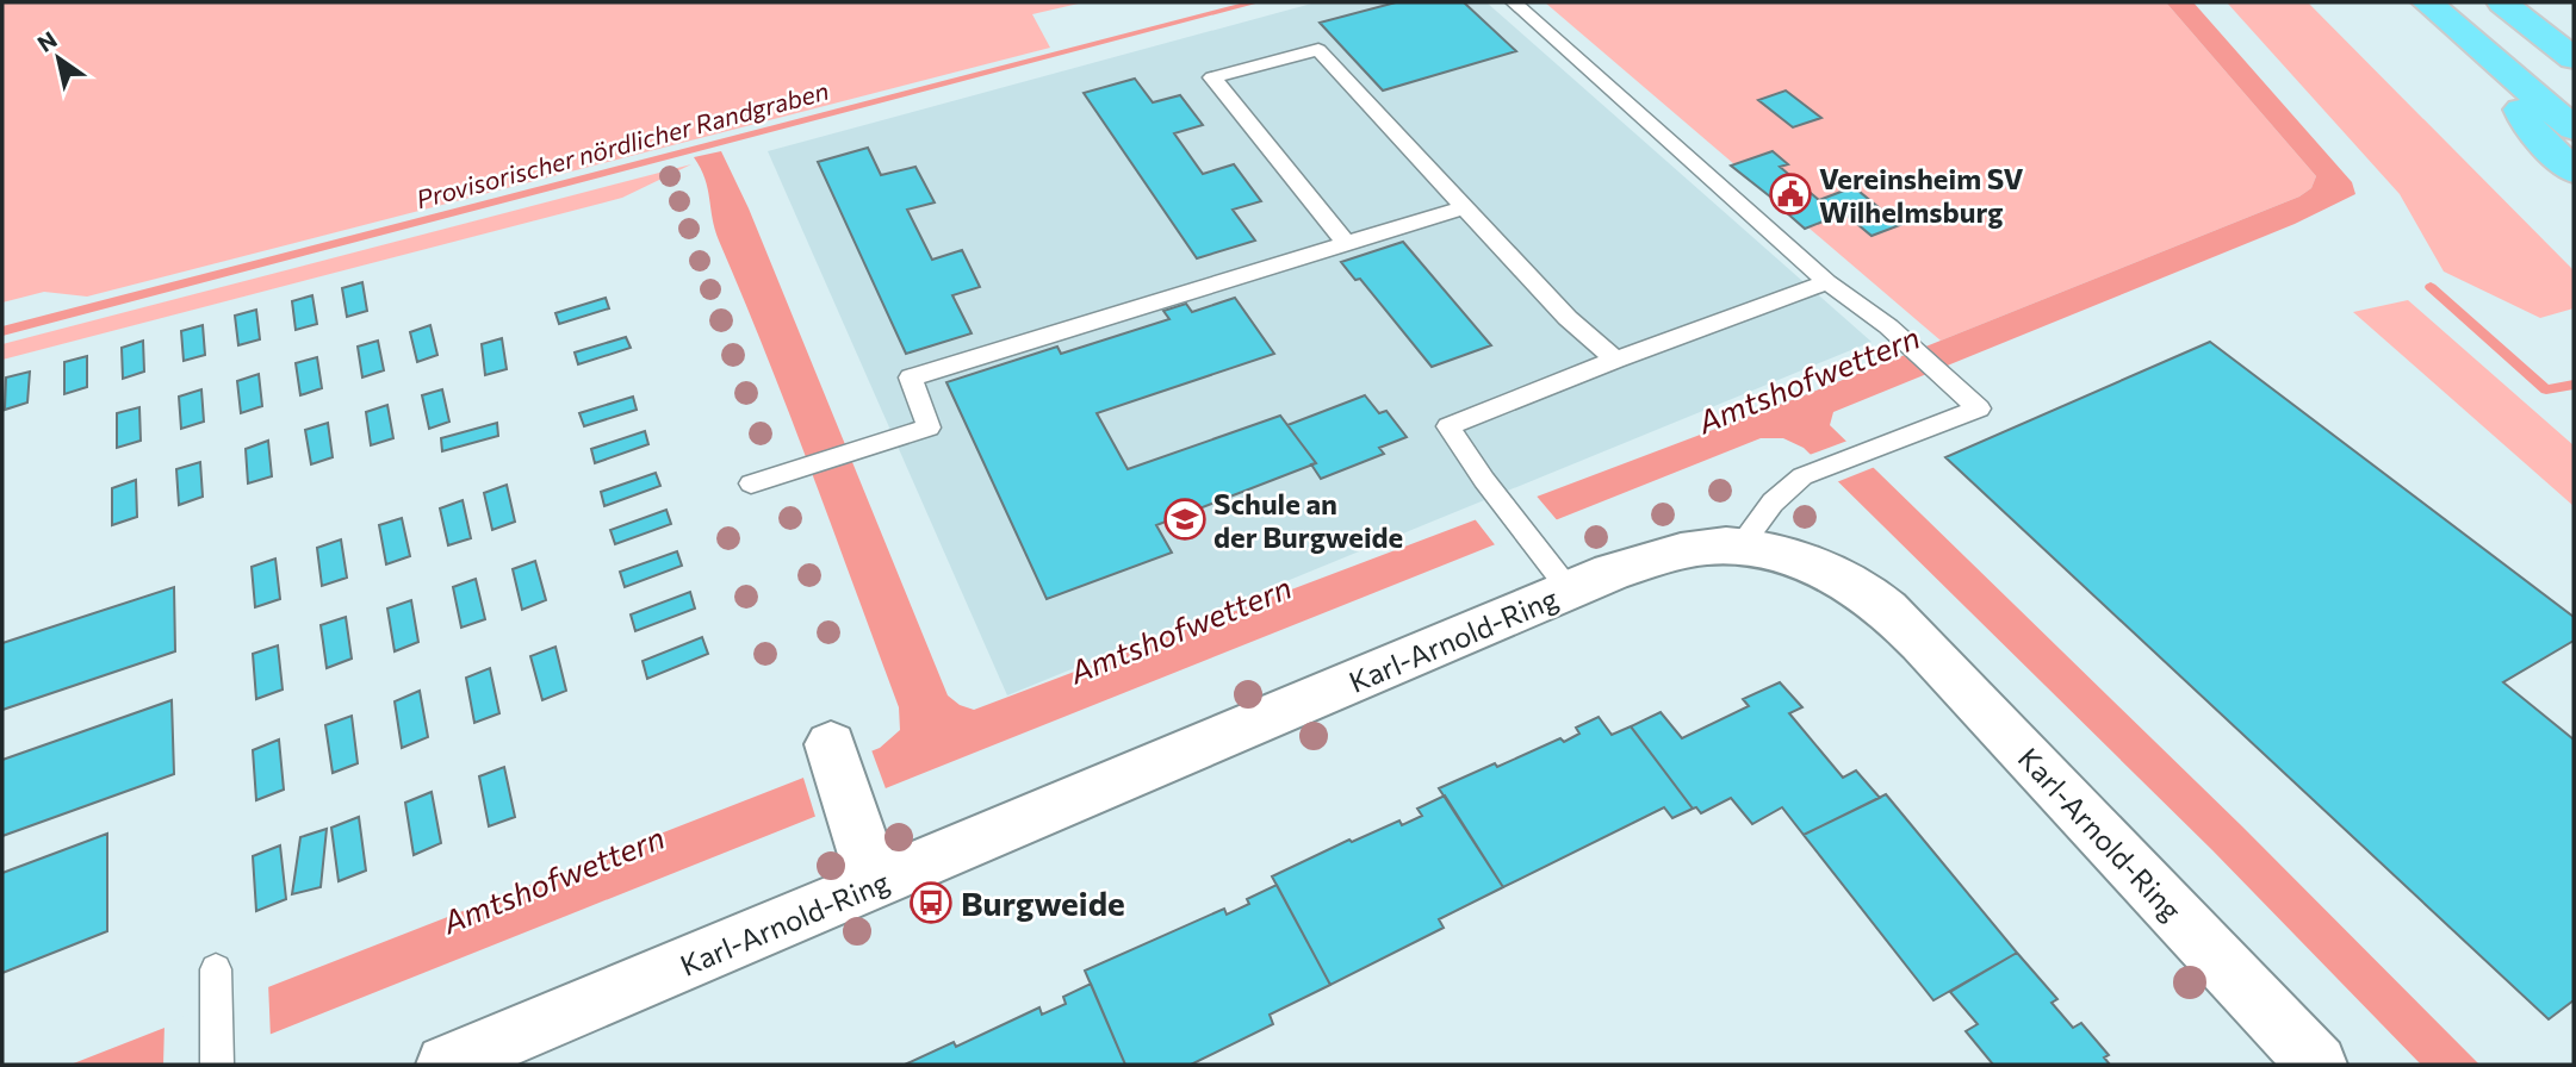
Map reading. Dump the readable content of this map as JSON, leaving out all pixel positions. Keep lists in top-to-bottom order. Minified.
{"streets":{"street":["Karl-Arnold-Ring"]},"water":["Provisorischer nördlicher Randgraben","Amtshofwettern"],"places":{"public building":["Vereinsheim SV Wilhelmsburg"],"school or university":["Schule an der Burgweide"],"bus stop":["Burgweide"]},"north":"top left"}
